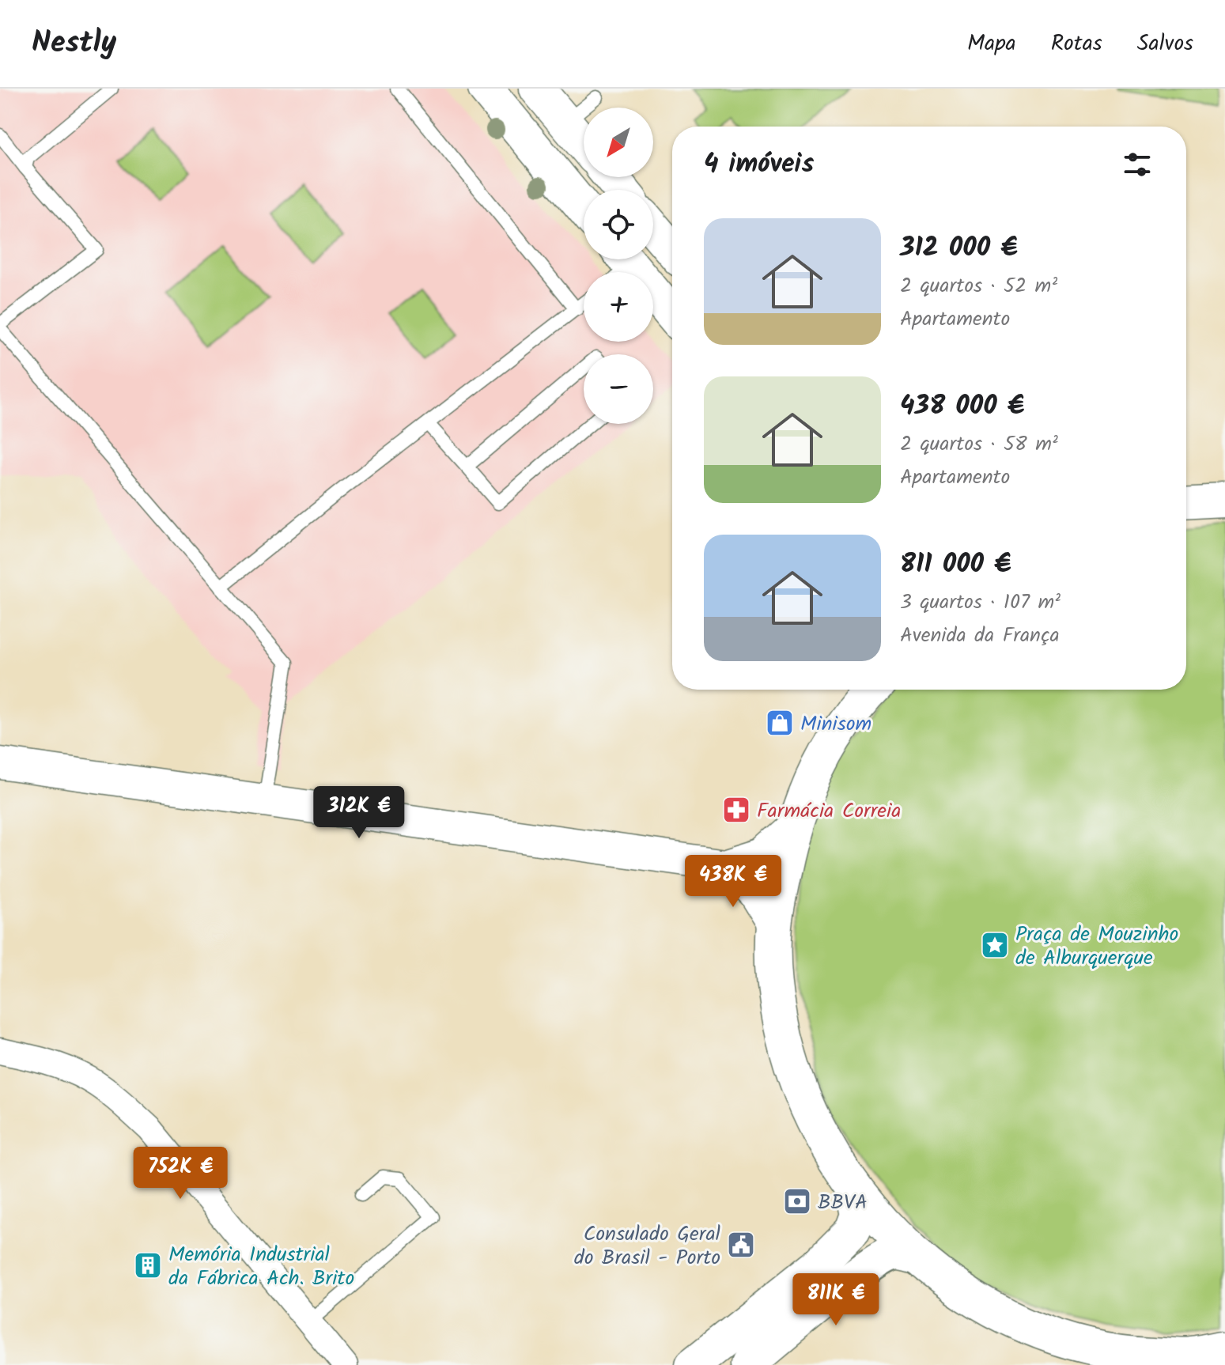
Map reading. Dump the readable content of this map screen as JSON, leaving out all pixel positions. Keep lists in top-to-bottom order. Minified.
{"places":{"shop":["Minisom"],"pharmacy":["Farmácia Correia"],"place":["Praça de Mouzinho de Alburquerque"],"bank":["BBVA"],"public building":["Consulado Geral do Brasil - Porto"],"building":["Memória Industrial da Fábrica Ach. Brito"]},"north":"bottom left","page":{"header":"Nestly","nav":["Mapa","Rotas","Salvos"],"map_buttons":["+","−"],"heading":"4 imóveis","list":[{"name":"312 000 €","note":"2 quartos · 52 m² · Apartamento"},{"name":"438 000 €","note":"2 quartos · 58 m² · Apartamento"},{"name":"811 000 €","note":"3 quartos · 107 m² · Avenida da França"}],"price":["312K €","438K €","752K €","811K €"]}}
